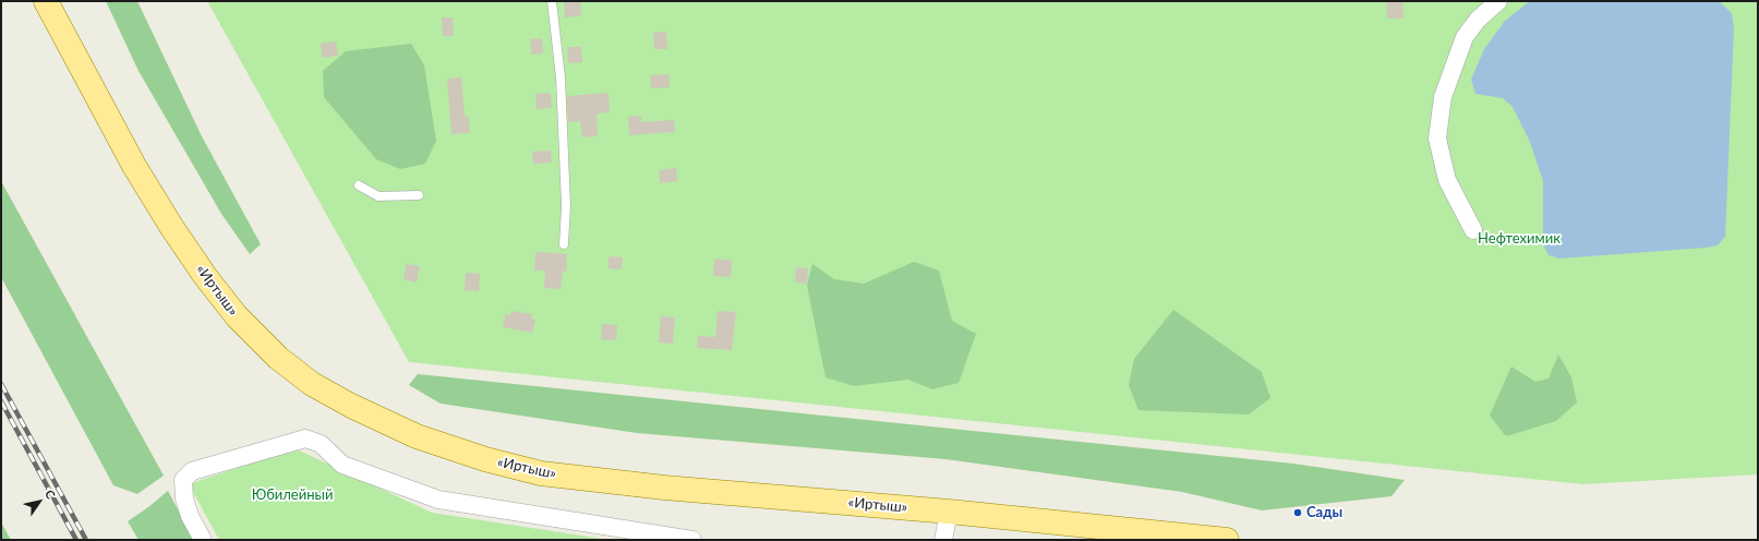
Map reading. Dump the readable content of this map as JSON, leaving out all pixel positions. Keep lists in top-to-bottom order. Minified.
{"streets":{"main road":["«Иртыш»"]},"parks":["Нефтехимик","Юбилейный"],"places":["Сады"],"north":"top right"}
